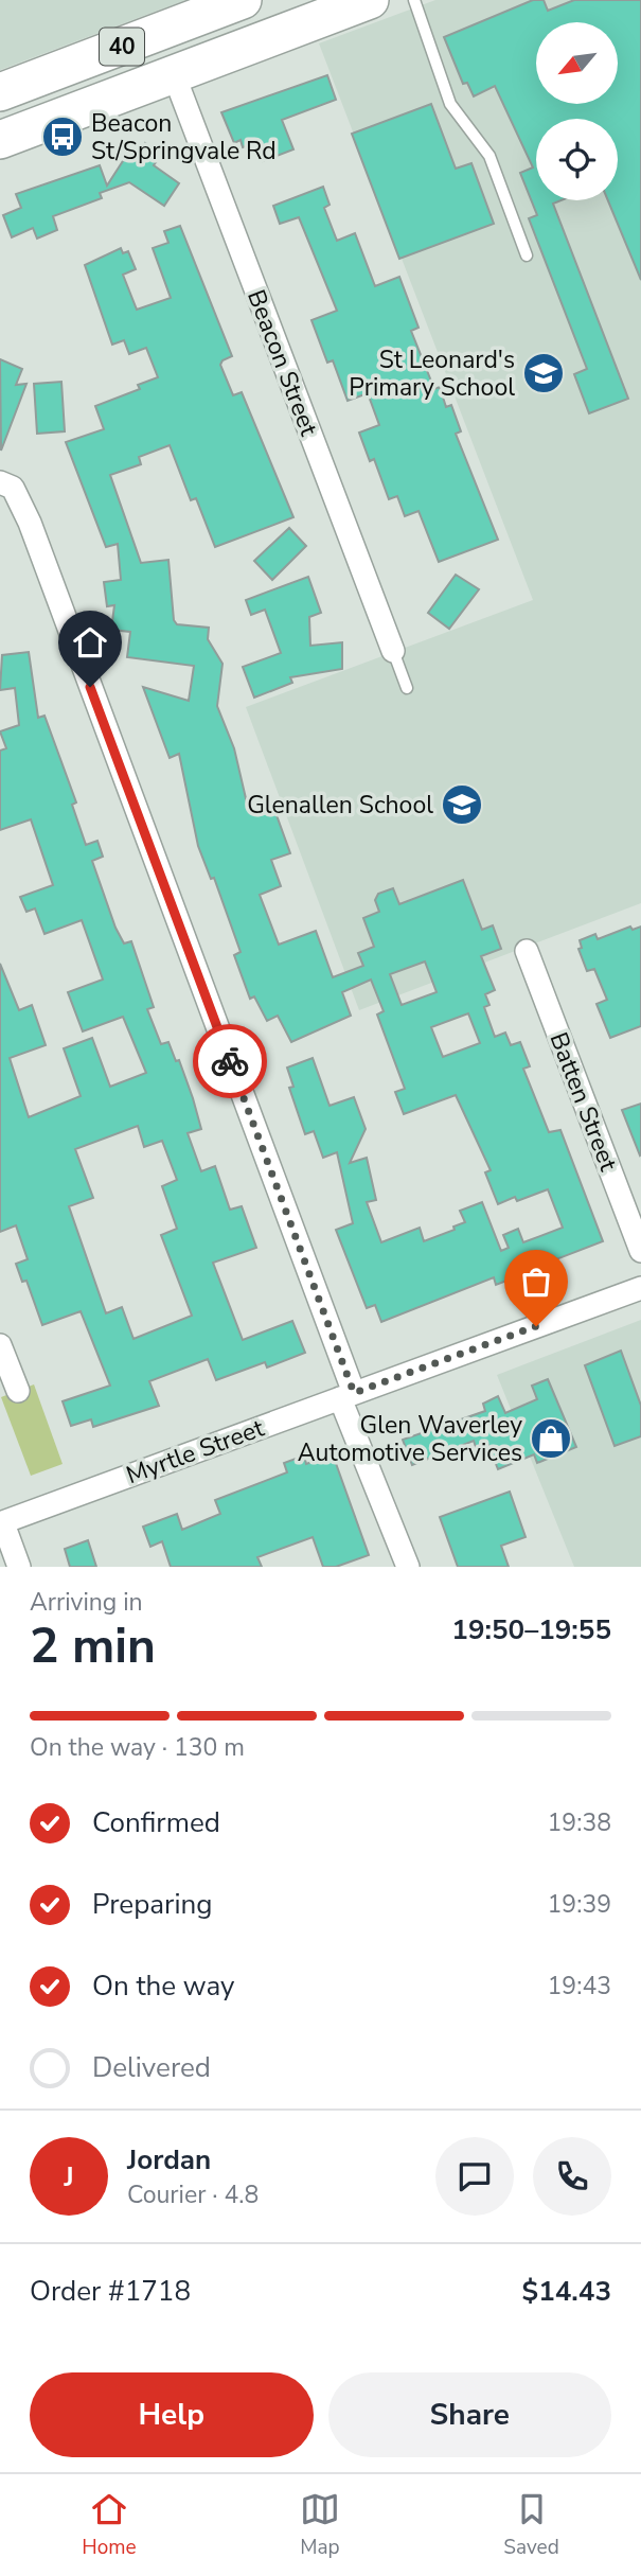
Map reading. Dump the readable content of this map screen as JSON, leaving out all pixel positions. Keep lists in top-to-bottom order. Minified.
{"streets":{"highway":["40"],"street":["Beacon Street","Batten Street","Myrtle Street"]},"crossings":[["40","Beacon Street"]],"places":{"bus stop":["Beacon St/Springvale Rd"],"school or university":["St Leonard's Primary School","Glenallen School"],"shop":["Glen Waverley Automotive Services"]},"north":"bottom left","page":{"heading":["2 min","Arriving in","19:50–19:55"],"panel":["Jordan","Courier · 4.8","Order #1718","$14.43"],"bar":"On the way · 130 m","list":[["Confirmed","19:38"],["Preparing","19:39"],["On the way","19:43"],"Delivered"],"round":"J","buttons":["Help","Share"],"tabs":["Home","Map","Saved"]}}
